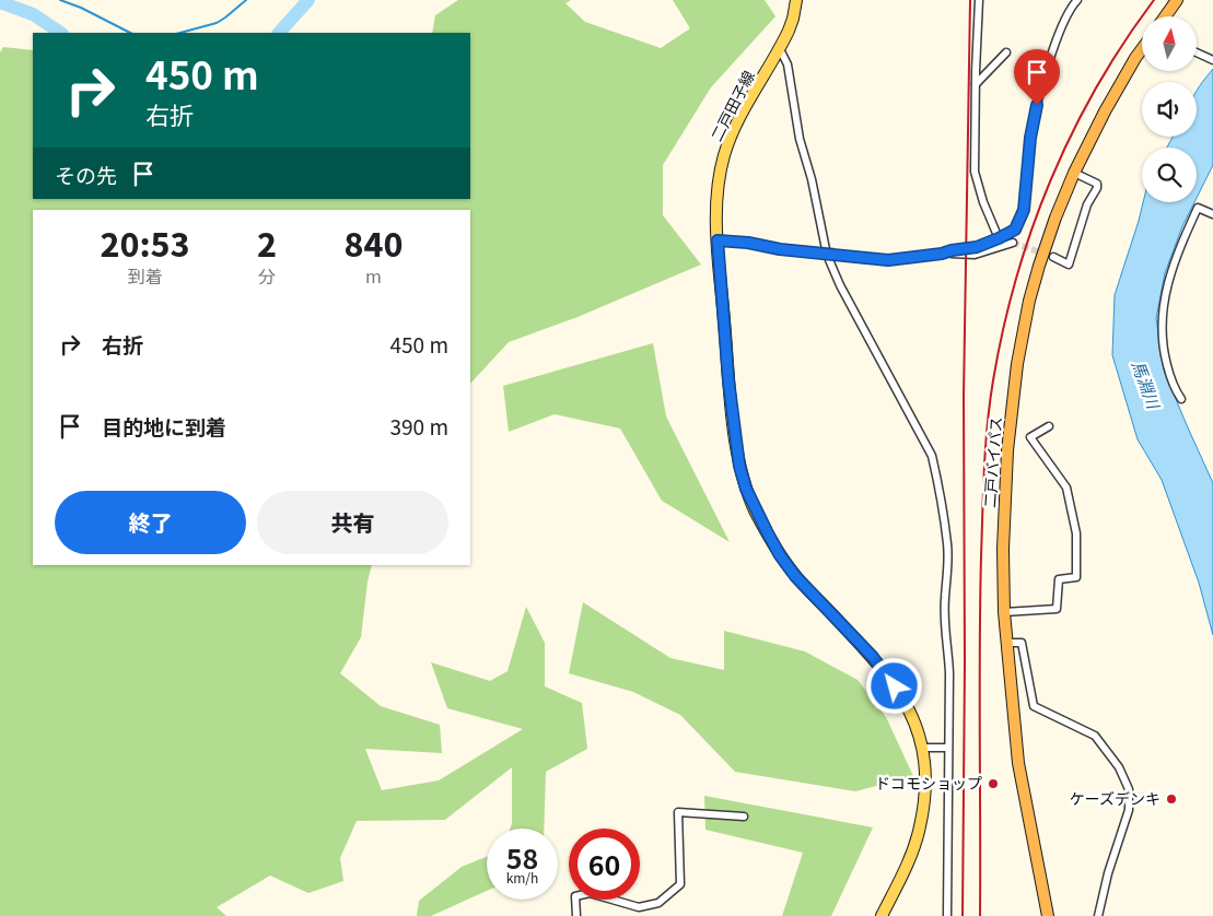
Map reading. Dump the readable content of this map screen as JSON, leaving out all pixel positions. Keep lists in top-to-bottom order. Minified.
{"streets":{"highway":["二戸バイパス"],"main road":["二戸田子線"]},"water":["馬淵川"],"places":["ドコモショップ","ケーズデンキ"],"north":"top","page":{"turn":["450 m","右折"],"then":"その先","eta":["20:53","到着","2","分","840","m"],"list":[{"name":"右折","value":"450 m"},{"name":"目的地に到着","value":"390 m"}],"buttons":["終了","共有"],"speed":"58 km/h","limit":"60"}}
